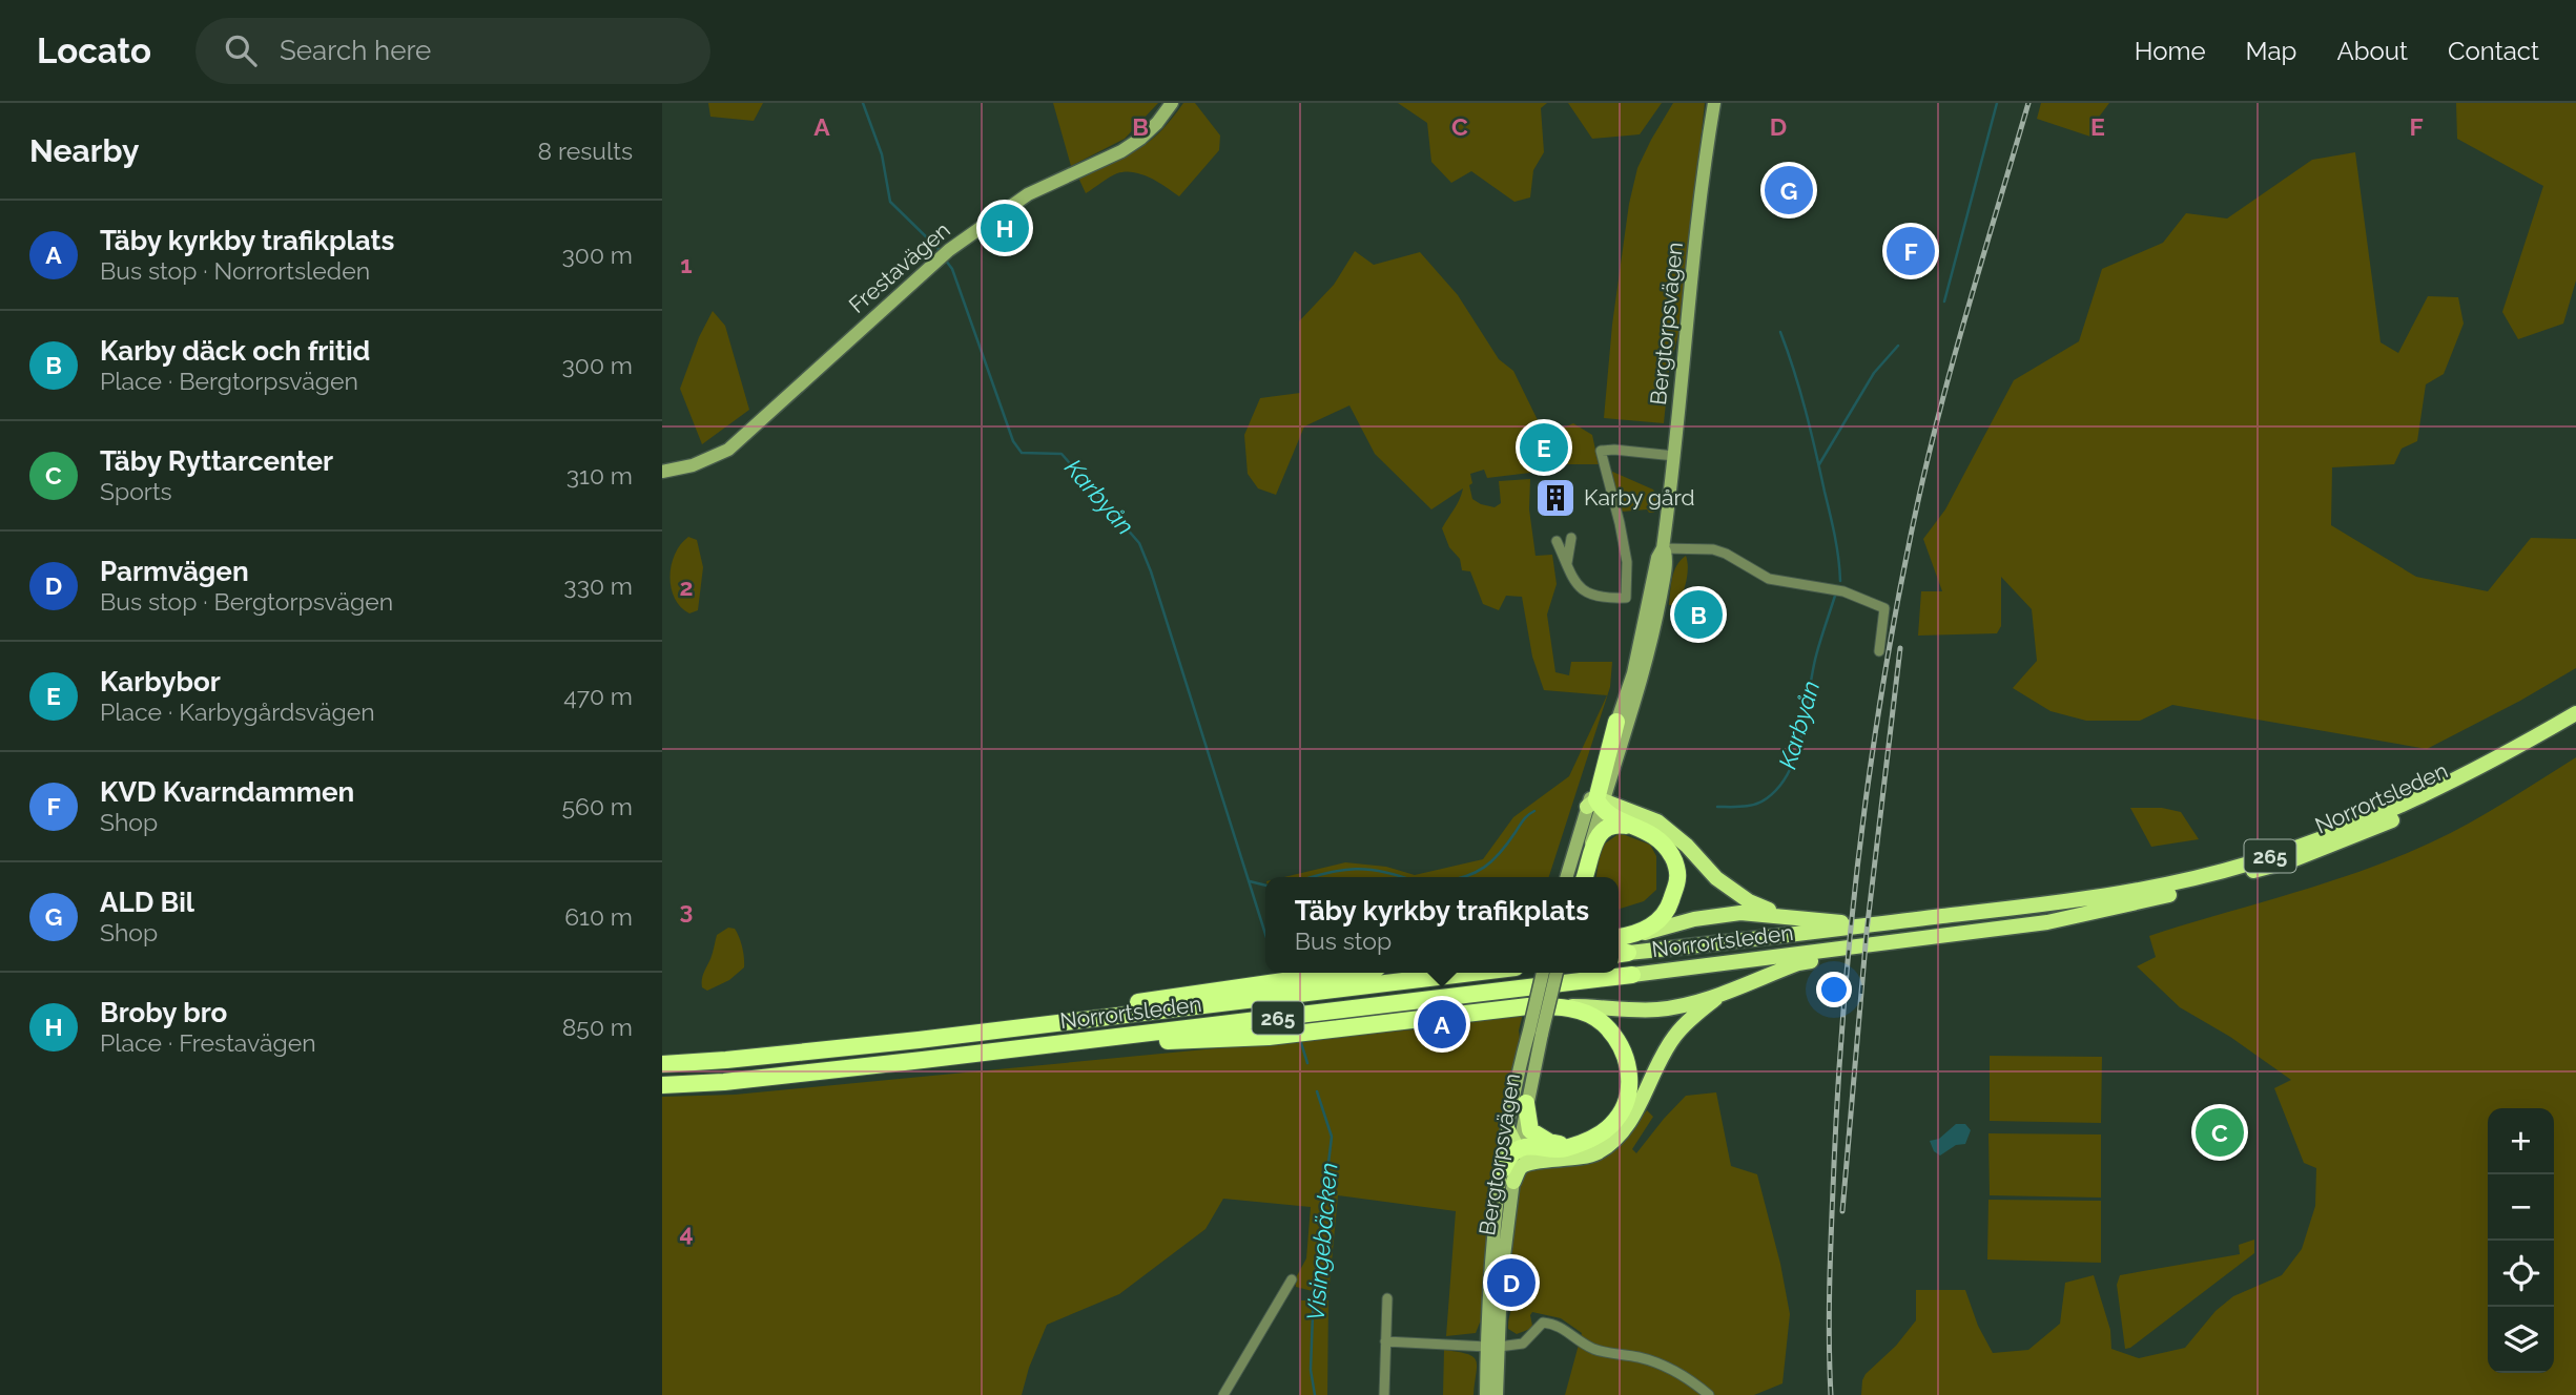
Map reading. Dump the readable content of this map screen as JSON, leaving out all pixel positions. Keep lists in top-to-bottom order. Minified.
{"streets":{"highway":["Norrortsleden","265"],"main road":["Frestavägen","Bergtorpsvägen"]},"water":["Karbyån","Visingebäcken"],"places":{"building":["Karby gård"]},"page":{"header":"Locato","search":"Search here","nav":["Home","Map","About","Contact"],"heading":["Nearby","8 results"],"pins":["G","H","F","E","B","A","C","D"],"list":[{"mark":"A","name":"Täby kyrkby trafikplats","note":"Bus stop · Norrortsleden","value":"300 m"},{"mark":"B","name":"Karby däck och fritid","note":"Place · Bergtorpsvägen","value":"300 m"},{"mark":"C","name":"Täby Ryttarcenter","note":"Sports","value":"310 m"},{"mark":"D","name":"Parmvägen","note":"Bus stop · Bergtorpsvägen","value":"330 m"},{"mark":"E","name":"Karbybor","note":"Place · Karbygårdsvägen","value":"470 m"},{"mark":"F","name":"KVD Kvarndammen","note":"Shop","value":"560 m"},{"mark":"G","name":"ALD Bil","note":"Shop","value":"610 m"},{"mark":"H","name":"Broby bro","note":"Place · Frestavägen","value":"850 m"}],"popup":["Täby kyrkby trafikplats","Bus stop"],"map_buttons":["+","−"]},"grid":{"columns":["A","B","C","D","E","F"],"rows":["1","2","3","4"]}}
